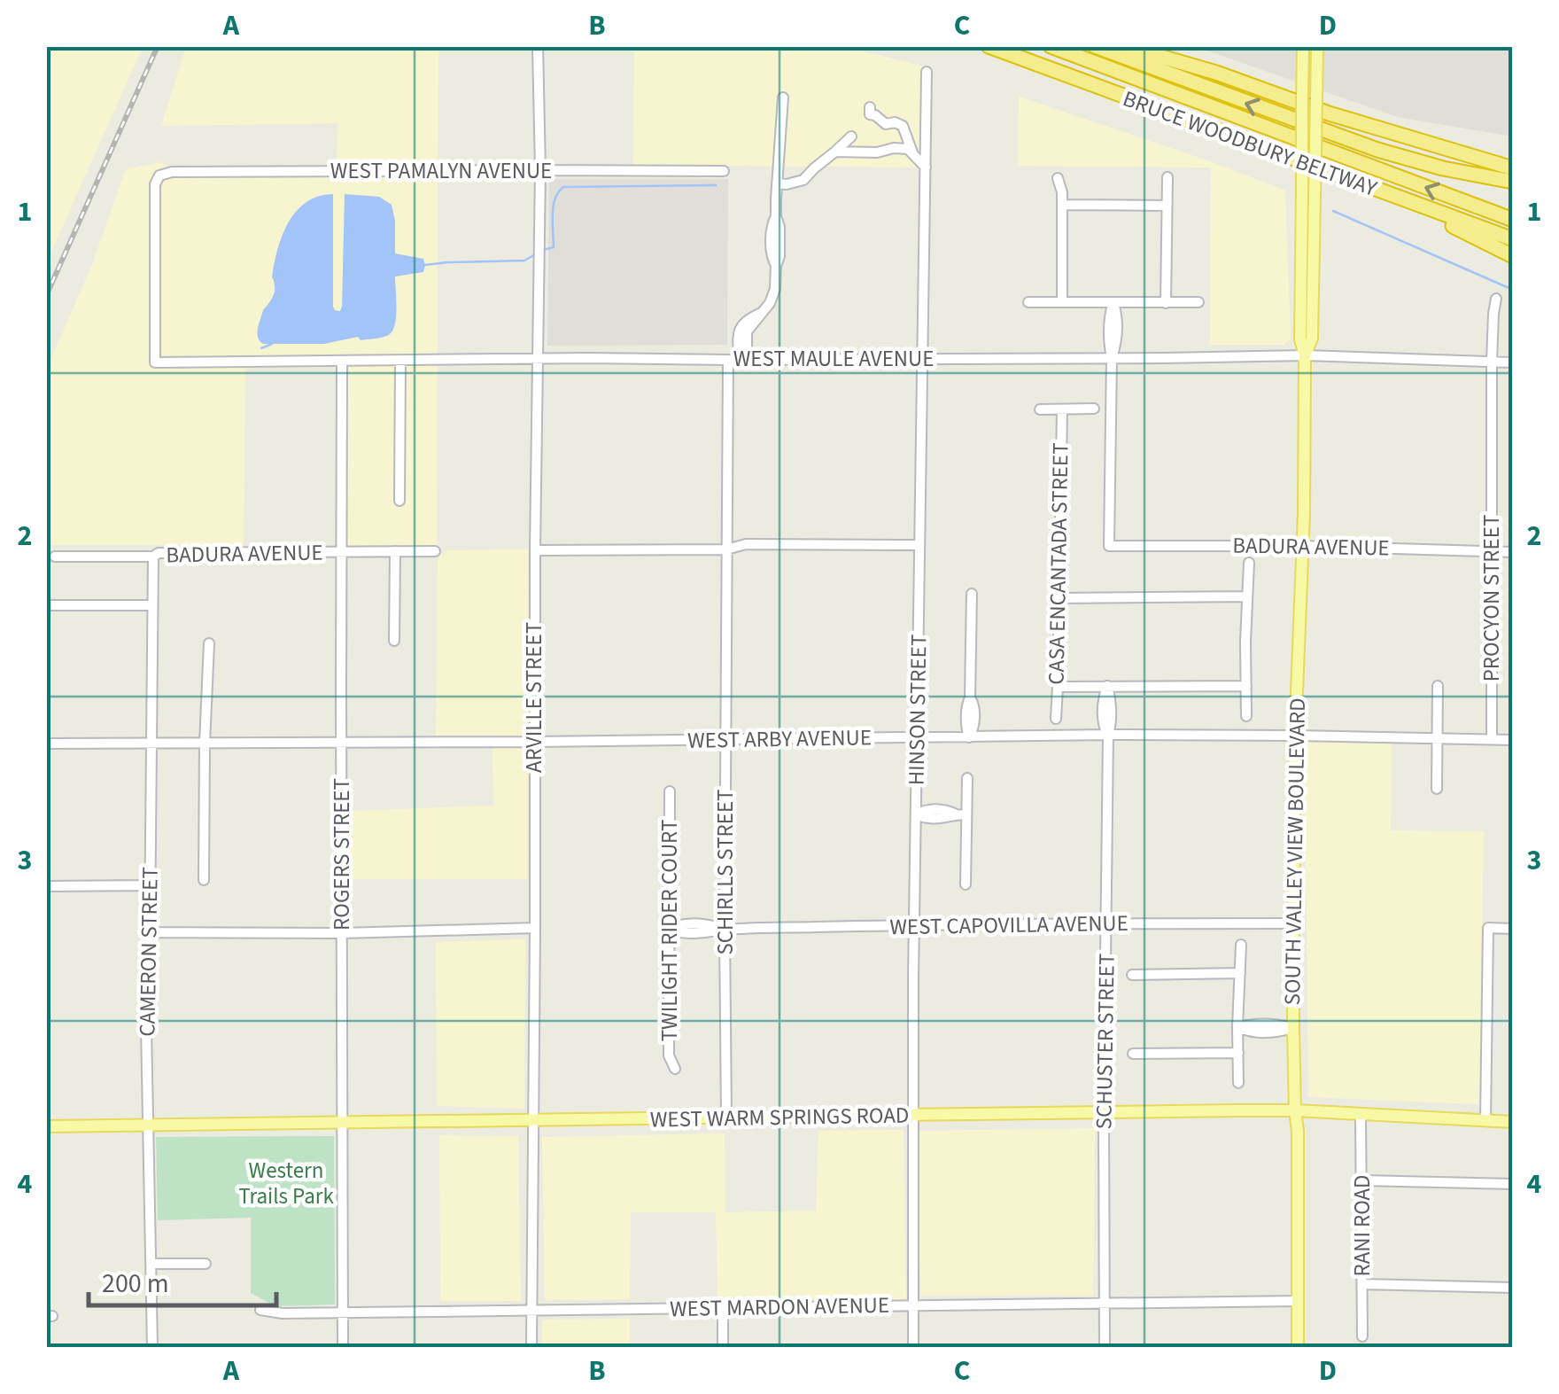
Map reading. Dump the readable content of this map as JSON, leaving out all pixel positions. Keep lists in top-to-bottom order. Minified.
{"streets":{"highway":["BRUCE WOODBURY BELTWAY"],"main road":["SOUTH VALLEY VIEW BOULEVARD","WEST WARM SPRINGS ROAD"],"street":["WEST PAMALYN AVENUE","WEST MAULE AVENUE","BADURA AVENUE","CASA ENCANTADA STREET","PROCYON STREET","ARVILLE STREET","HINSON STREET","WEST ARBY AVENUE","ROGERS STREET","SCHIRLLS STREET","WEST CAPOVILLA AVENUE","TWILIGHT RIDER COURT","CAMERON STREET","SCHUSTER STREET","RANI ROAD","WEST MARDON AVENUE"]},"crossings":[["WEST PAMALYN AVENUE","WEST MAULE AVENUE"],["WEST PAMALYN AVENUE","ARVILLE STREET"],["WEST MAULE AVENUE","BADURA AVENUE"],["WEST MAULE AVENUE","PROCYON STREET"],["WEST MAULE AVENUE","ARVILLE STREET"],["WEST MAULE AVENUE","HINSON STREET"],["WEST MAULE AVENUE","SOUTH VALLEY VIEW BOULEVARD"],["WEST MAULE AVENUE","ROGERS STREET"],["WEST MAULE AVENUE","SCHIRLLS STREET"],["BADURA AVENUE","PROCYON STREET"],["BADURA AVENUE","SOUTH VALLEY VIEW BOULEVARD"],["BADURA AVENUE","ROGERS STREET"],["BADURA AVENUE","CAMERON STREET"],["PROCYON STREET","WEST ARBY AVENUE"],["ARVILLE STREET","WEST ARBY AVENUE"],["ARVILLE STREET","WEST WARM SPRINGS ROAD"],["ARVILLE STREET","WEST MARDON AVENUE"],["HINSON STREET","WEST ARBY AVENUE"],["HINSON STREET","WEST CAPOVILLA AVENUE"],["HINSON STREET","WEST WARM SPRINGS ROAD"],["HINSON STREET","WEST MARDON AVENUE"],["WEST ARBY AVENUE","SOUTH VALLEY VIEW BOULEVARD"],["WEST ARBY AVENUE","ROGERS STREET"],["WEST ARBY AVENUE","SCHIRLLS STREET"],["WEST ARBY AVENUE","CAMERON STREET"],["WEST ARBY AVENUE","SCHUSTER STREET"],["SOUTH VALLEY VIEW BOULEVARD","WEST CAPOVILLA AVENUE"],["SOUTH VALLEY VIEW BOULEVARD","WEST WARM SPRINGS ROAD"],["SOUTH VALLEY VIEW BOULEVARD","WEST MARDON AVENUE"],["ROGERS STREET","WEST WARM SPRINGS ROAD"],["ROGERS STREET","WEST MARDON AVENUE"],["SCHIRLLS STREET","WEST CAPOVILLA AVENUE"],["SCHIRLLS STREET","WEST WARM SPRINGS ROAD"],["WEST CAPOVILLA AVENUE","TWILIGHT RIDER COURT"],["WEST CAPOVILLA AVENUE","SCHUSTER STREET"],["CAMERON STREET","WEST WARM SPRINGS ROAD"],["SCHUSTER STREET","WEST WARM SPRINGS ROAD"],["SCHUSTER STREET","WEST MARDON AVENUE"],["WEST WARM SPRINGS ROAD","RANI ROAD"]],"parks":["Western Trails Park"],"scale_bar":"200 m","grid":{"columns":["A","B","C","D"],"rows":["1","2","3","4"]}}
